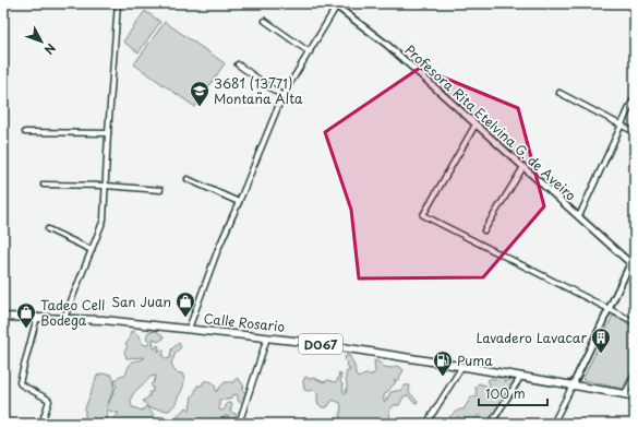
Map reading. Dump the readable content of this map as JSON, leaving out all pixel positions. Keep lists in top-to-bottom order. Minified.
{"streets":{"main road":["Calle Rosario","D067"],"street":["Profesora Rita Etelvina G. de Aveiro"]},"places":{"school or university":["3681 (13771) Montaña Alta"],"shop":["San Juan","Tadeo Cell Bodega"],"building":["Lavadero Lavacar"],"fuel station":["Puma"]},"scale_bar":"100 m","north":"bottom right"}
